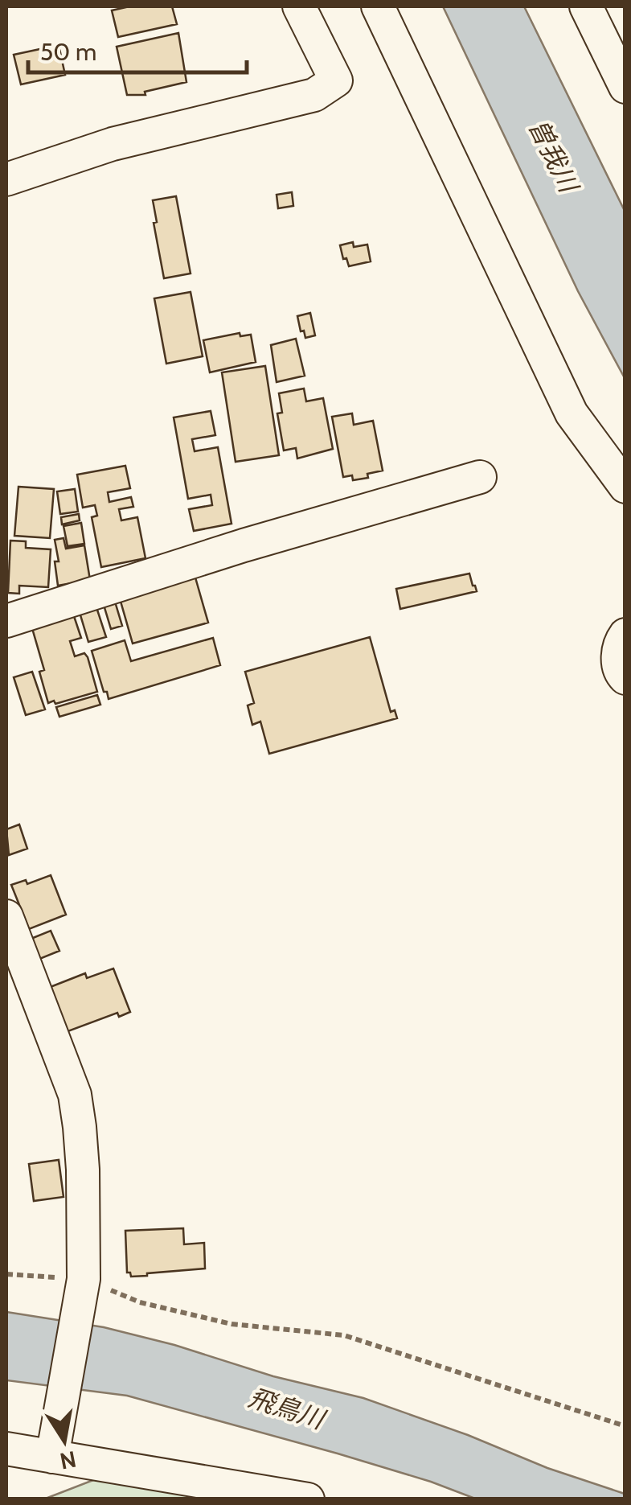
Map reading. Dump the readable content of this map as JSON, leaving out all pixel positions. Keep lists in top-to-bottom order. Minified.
{"water":["曽我川","飛鳥川"],"scale_bar":"50 m","north":"bottom"}
